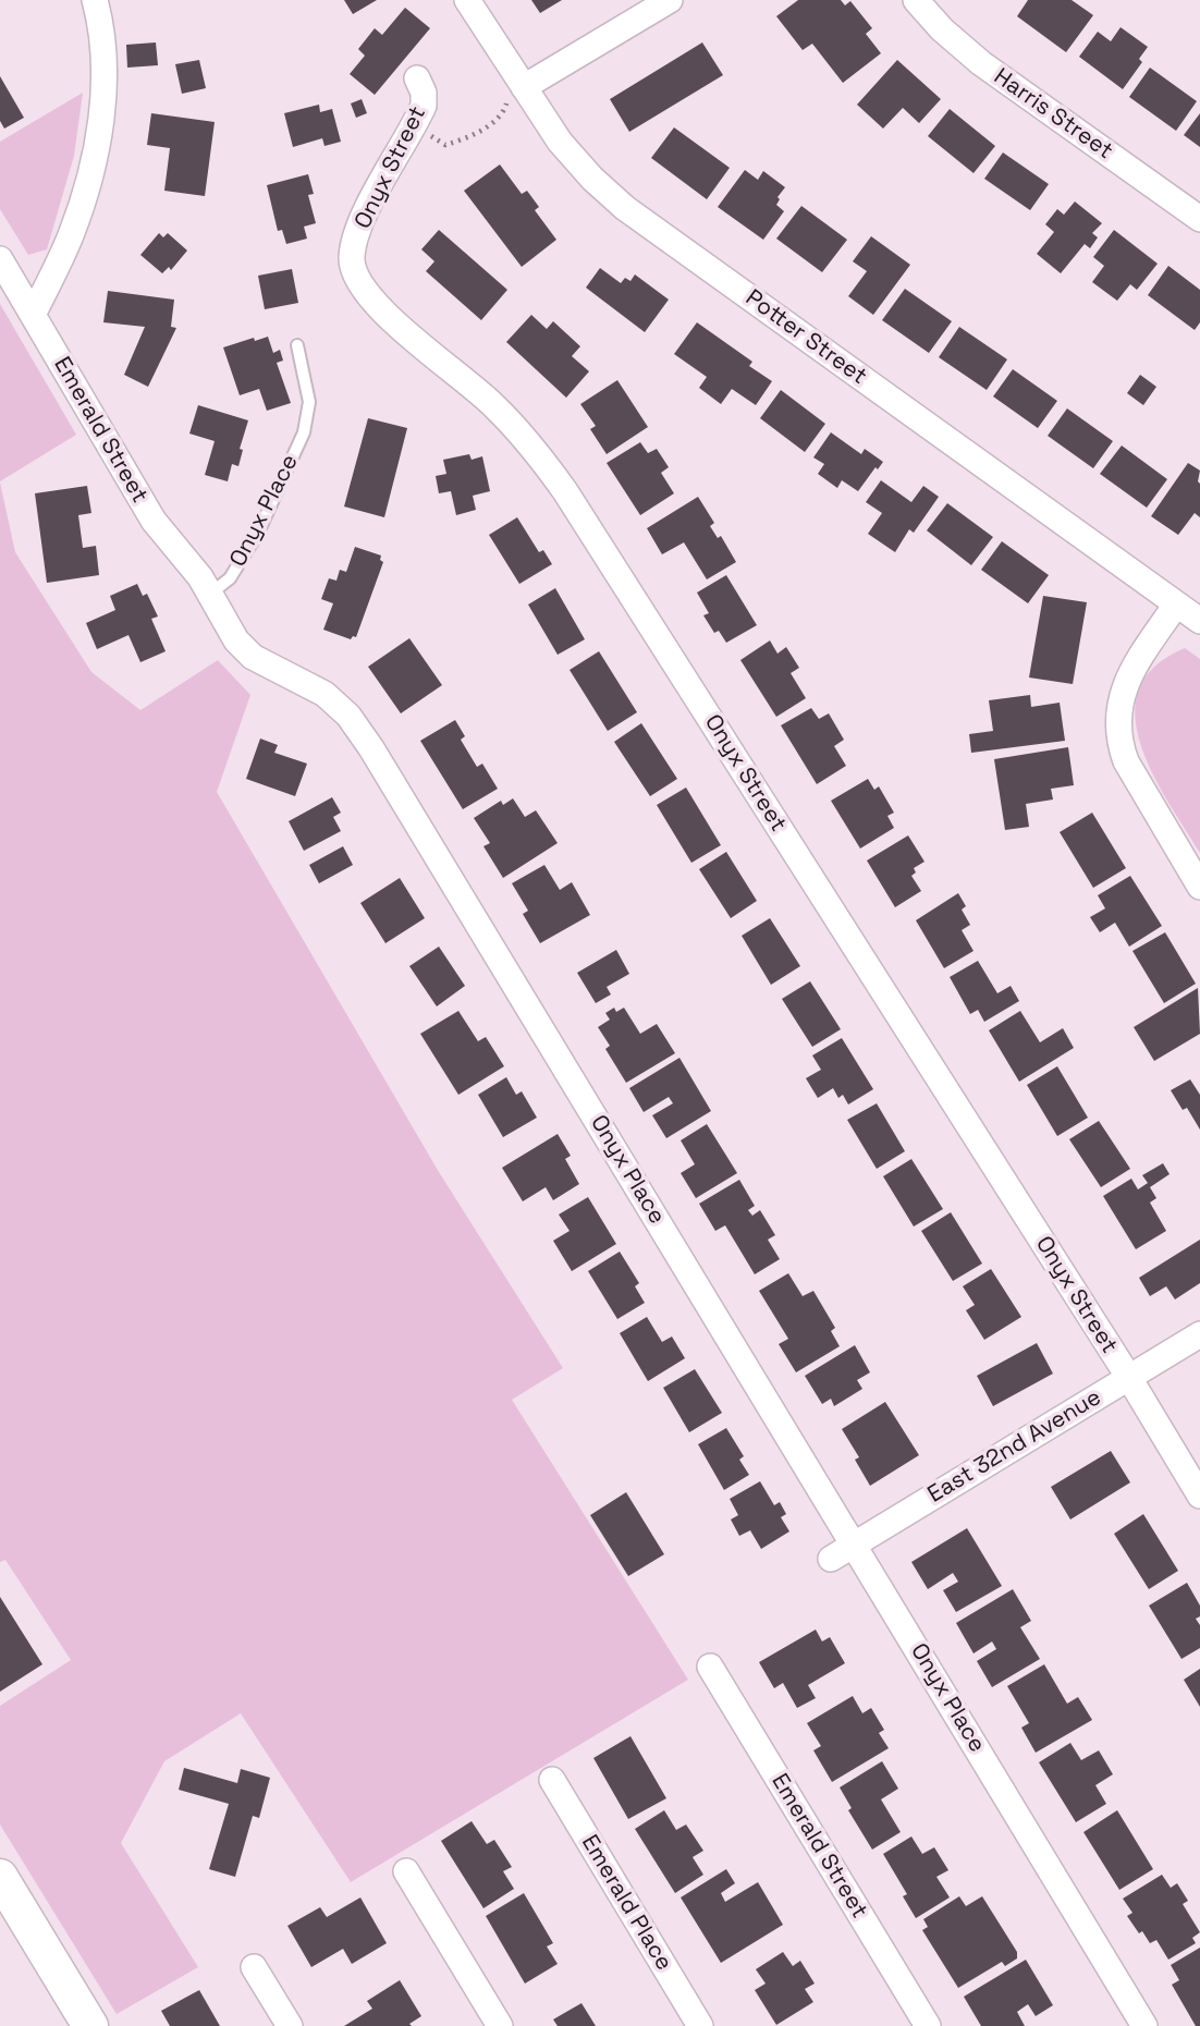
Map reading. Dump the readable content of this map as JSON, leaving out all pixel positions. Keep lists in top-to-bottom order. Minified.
{"streets":{"street":["Harris Street","Onyx Street","Potter Street","Emerald Street","Onyx Place","East 32nd Avenue","Emerald Place"]},"crossings":[["Onyx Street","East 32nd Avenue"],["Emerald Street","Onyx Place"],["Onyx Place","East 32nd Avenue"]]}
